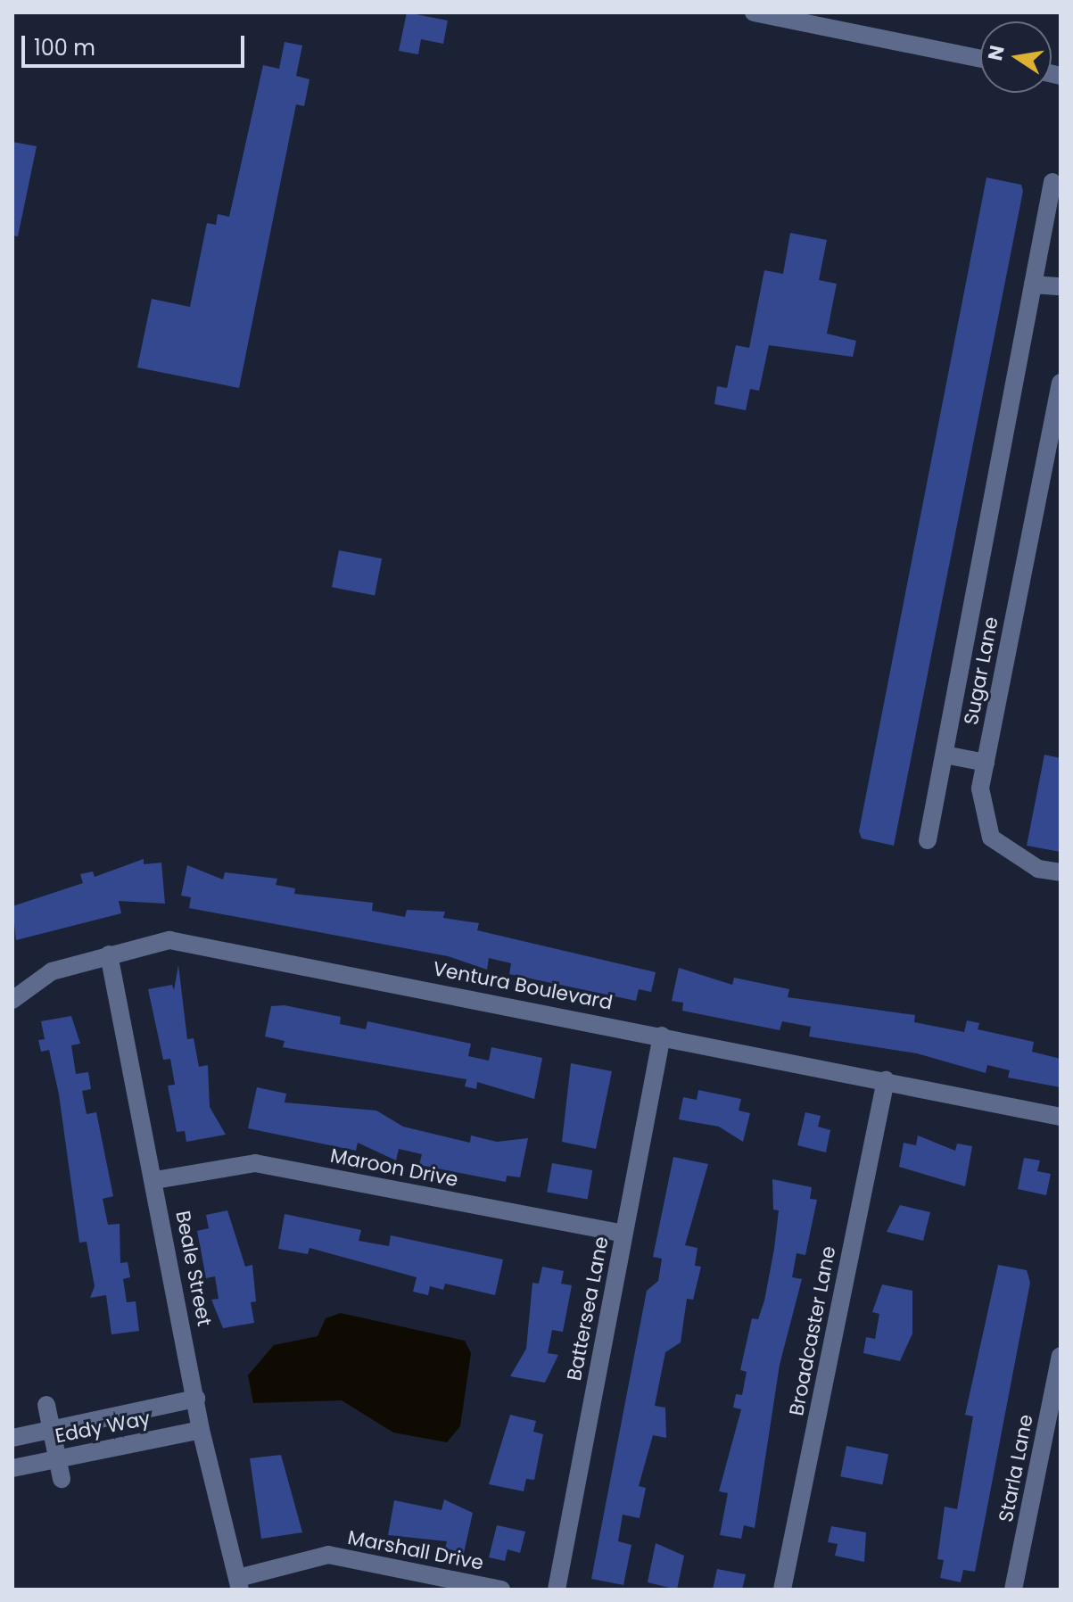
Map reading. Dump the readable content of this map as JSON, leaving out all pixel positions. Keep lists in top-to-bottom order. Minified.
{"streets":{"street":["Sugar Lane","Ventura Boulevard","Maroon Drive","Beale Street","Battersea Lane","Broadcaster Lane","Eddy Way","Starla Lane","Marshall Drive"]},"crossings":[["Ventura Boulevard","Beale Street"],["Ventura Boulevard","Battersea Lane"],["Ventura Boulevard","Broadcaster Lane"],["Maroon Drive","Beale Street"],["Maroon Drive","Battersea Lane"],["Beale Street","Eddy Way"],["Beale Street","Marshall Drive"]],"scale_bar":"100 m","north":"left"}
